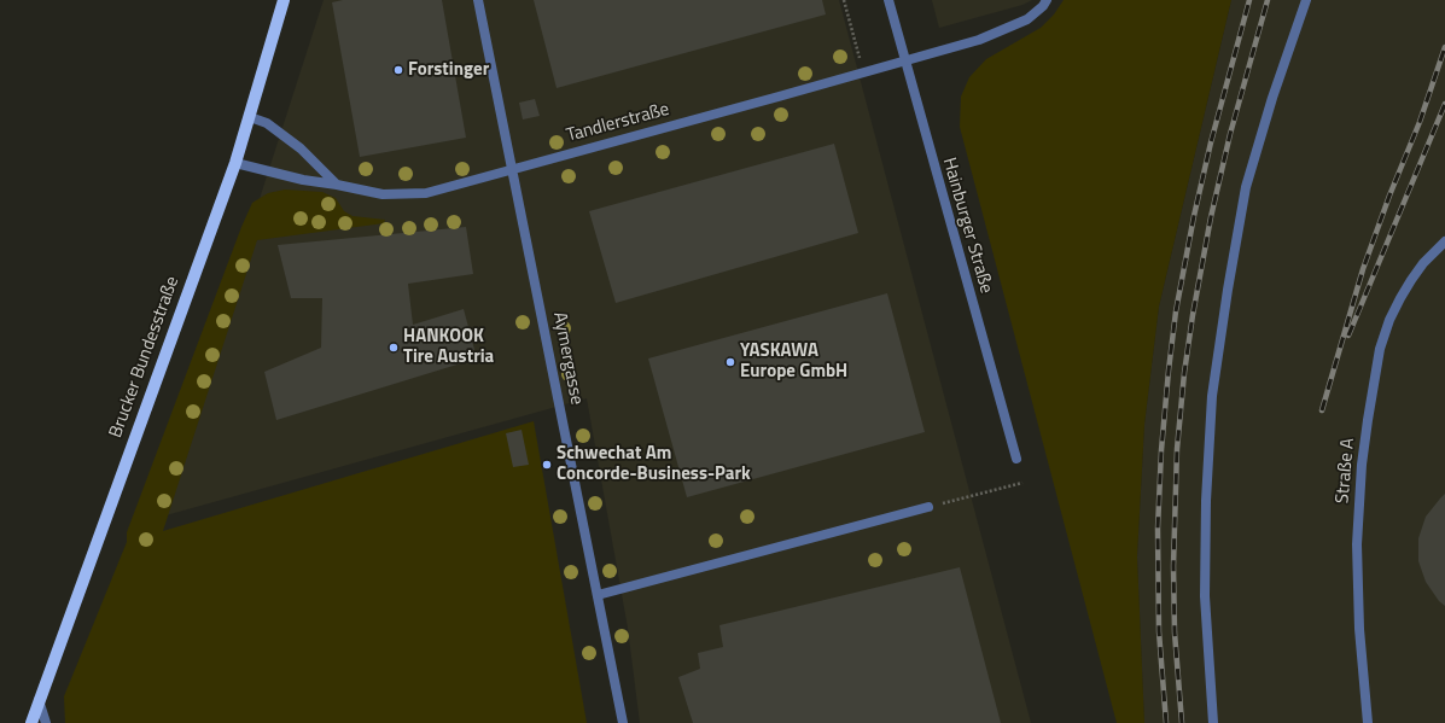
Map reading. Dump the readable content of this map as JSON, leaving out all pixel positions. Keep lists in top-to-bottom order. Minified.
{"streets":{"main road":["Brucker Bundesstraße"],"street":["Tandlerstraße","Hainburger Straße","Aymergasse","Straße A"]},"crossings":[["Tandlerstraße","Hainburger Straße"],["Tandlerstraße","Brucker Bundesstraße"],["Tandlerstraße","Aymergasse"]],"places":["Forstinger","HANKOOK Tire Austria","YASKAWA Europe GmbH","Schwechat Am Concorde-Business-Park"]}
